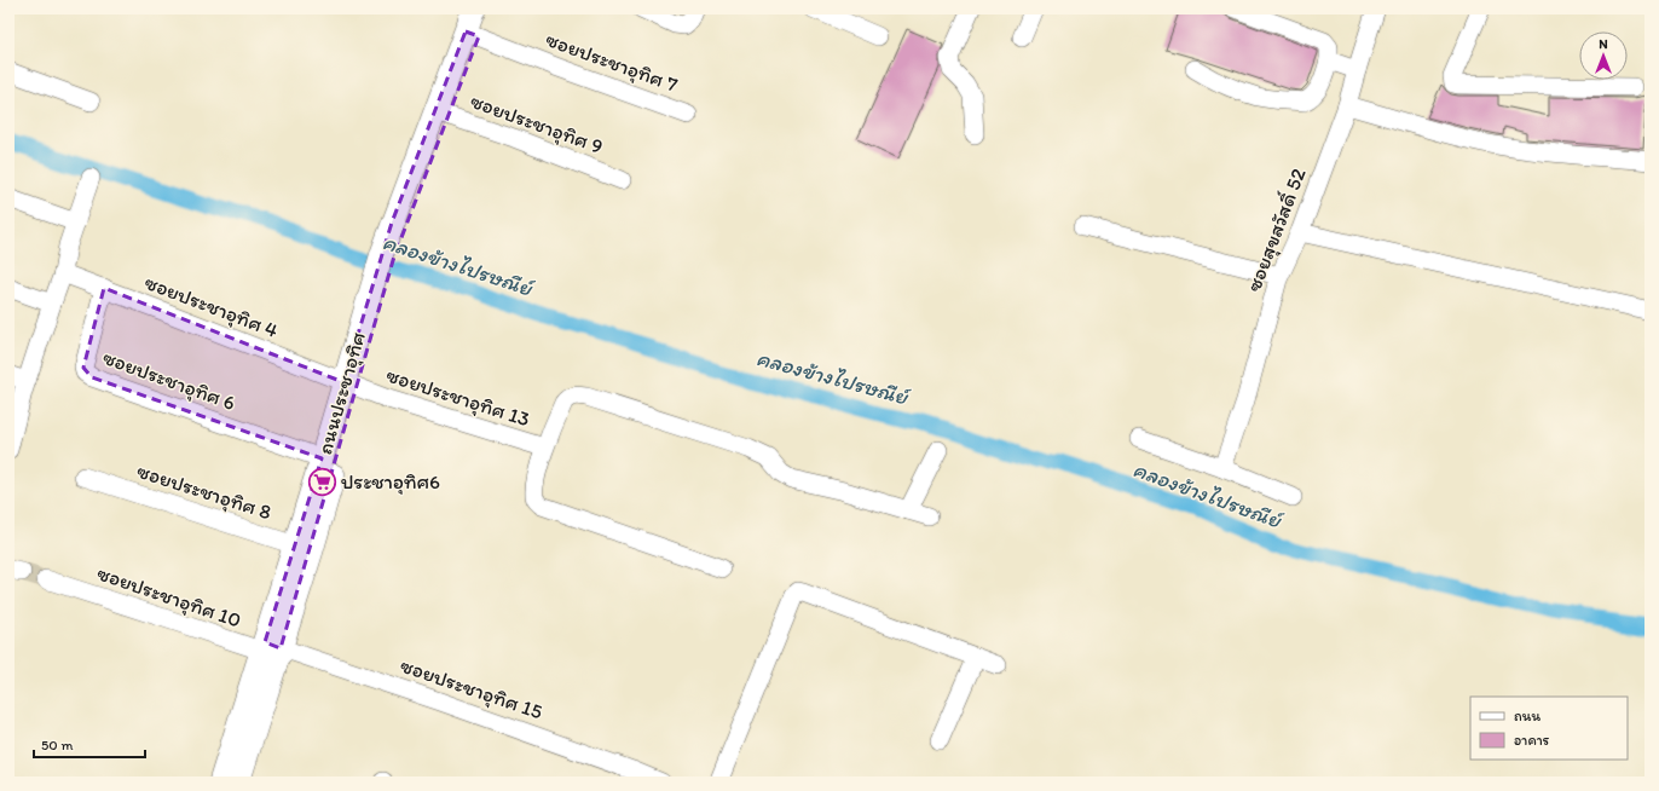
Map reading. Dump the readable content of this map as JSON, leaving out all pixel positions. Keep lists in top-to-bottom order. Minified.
{"streets":{"main road":["ถนนประชาอุทิศ"],"street":["ซอยประชาอุทิศ 7","ซอยประชาอุทิศ 9","ซอยสุขสวัสดิ์ 52","ซอยประชาอุทิศ 4","ซอยประชาอุทิศ 6","ซอยประชาอุทิศ 13","ซอยประชาอุทิศ 8","ซอยประชาอุทิศ 10","ซอยประชาอุทิศ 15"]},"crossings":[["ซอยประชาอุทิศ 7","ถนนประชาอุทิศ"],["ซอยประชาอุทิศ 9","ถนนประชาอุทิศ"],["ซอยประชาอุทิศ 4","ซอยประชาอุทิศ 6"],["ซอยประชาอุทิศ 4","ถนนประชาอุทิศ"],["ซอยประชาอุทิศ 4","ซอยประชาอุทิศ 13"],["ซอยประชาอุทิศ 6","ถนนประชาอุทิศ"],["ถนนประชาอุทิศ","ซอยประชาอุทิศ 13"],["ถนนประชาอุทิศ","ซอยประชาอุทิศ 8"],["ถนนประชาอุทิศ","ซอยประชาอุทิศ 10"],["ถนนประชาอุทิศ","ซอยประชาอุทิศ 15"],["ซอยประชาอุทิศ 10","ซอยประชาอุทิศ 15"]],"water":["คลองข้างไปรษณีย์"],"places":{"supermarket":["ประชาอุทิศ6"]},"legend":["ถนน","อาคาร"],"scale_bar":"50 m","north":"top"}
